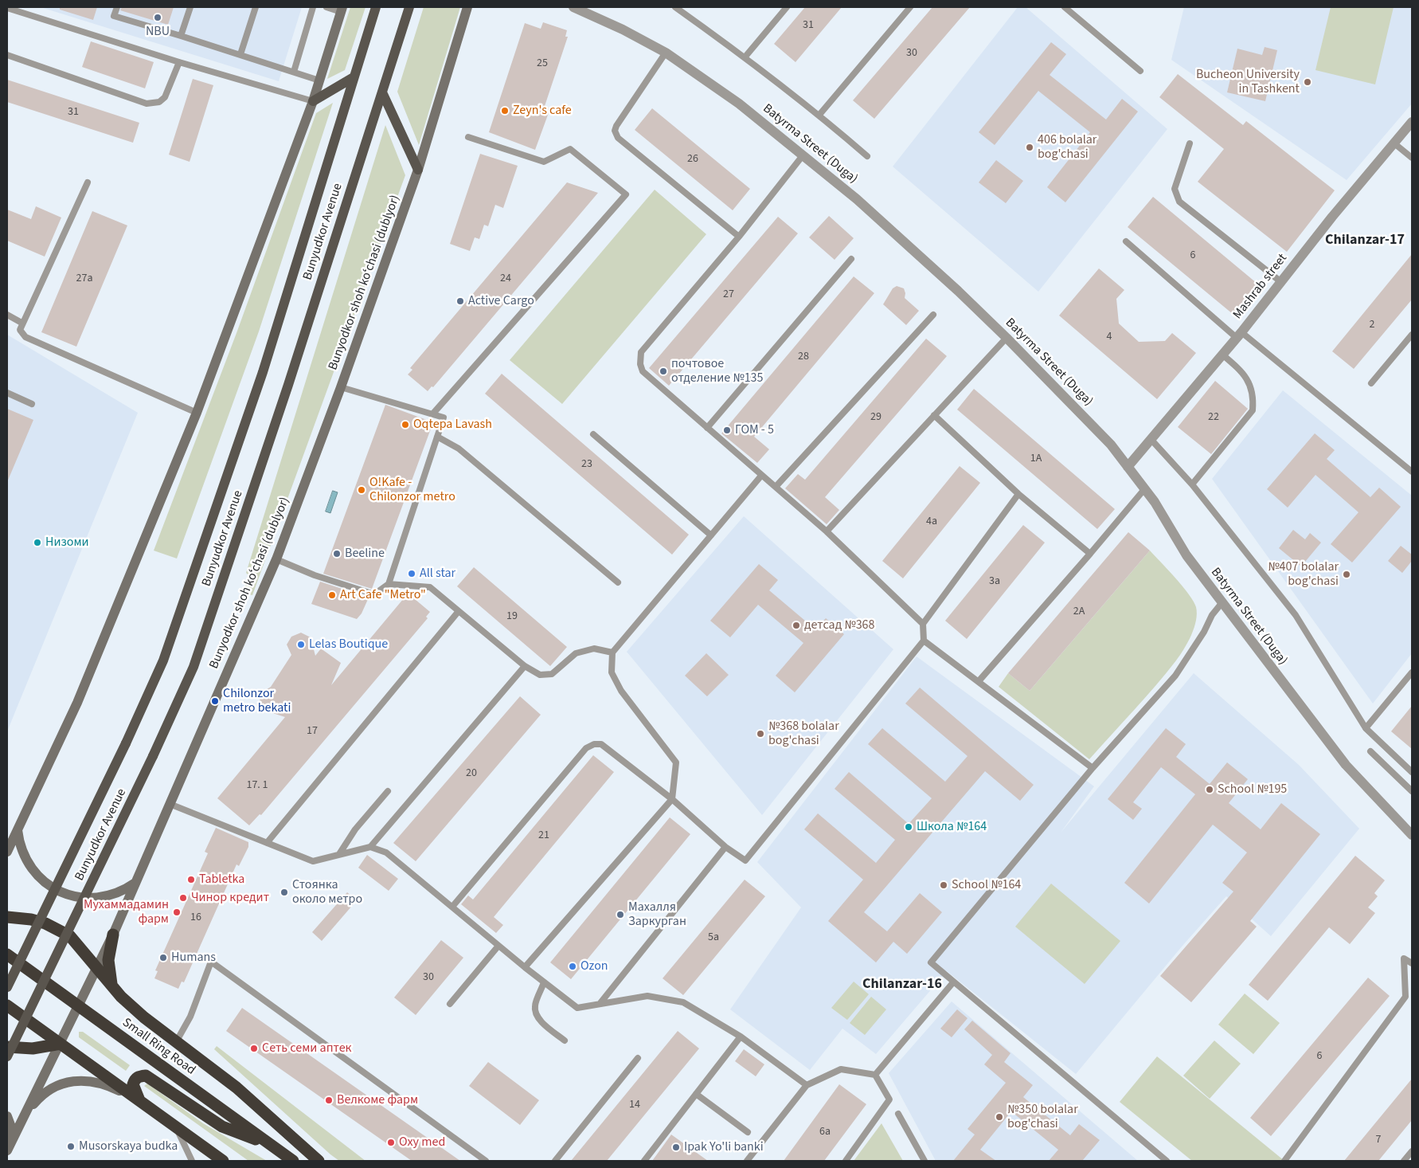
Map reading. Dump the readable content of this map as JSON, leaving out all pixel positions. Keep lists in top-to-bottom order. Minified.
{"streets":{"highway":["Small Ring Road"],"main road":["Bunyudkor Avenue"],"street":["Batyrma Street (Duga)","Bunyodkor shoh koʻchasi (dublyor)","Mashrab street"]},"crossings":[["Batyrma Street (Duga)","Mashrab street"],["Bunyodkor shoh koʻchasi (dublyor)","Small Ring Road"]],"districts":["Chilanzar-17","Chilanzar-16"],"places":["NBU","Bucheon University in Tashkent","Zeyn's cafe","406 bolalar bog'chasi","Active Cargo","почтовое отделение №135","Oqtepa Lavash","ГОМ - 5","O!Kafe - Chilonzor metro","Низоми","Beeline","All star","№407 bolalar bog'chasi","Art Cafe \"Metro\"","детсад №368","Lelas Boutique","Chilonzor metro bekati","№368 bolalar bog'chasi","School №195","Школа №164","Tabletka","School №164","Стоянка около метро","Чинор кредит","Мухаммадамин фарм","Махалля Заркурган","Humans","Ozon","Сеть семи аптек","Велкоме фарм","№350 bolalar bog'chasi","Oxy med","Musorskaya budka","Ipak Yo'li banki"],"house_numbers":["31","30","25","31","26","6","27а","24","27","2","4","28","29","22","1А","23","4а","3а","2А","19","17","20","17. 1","21","16","5а","30","6","14","6а","7"]}
